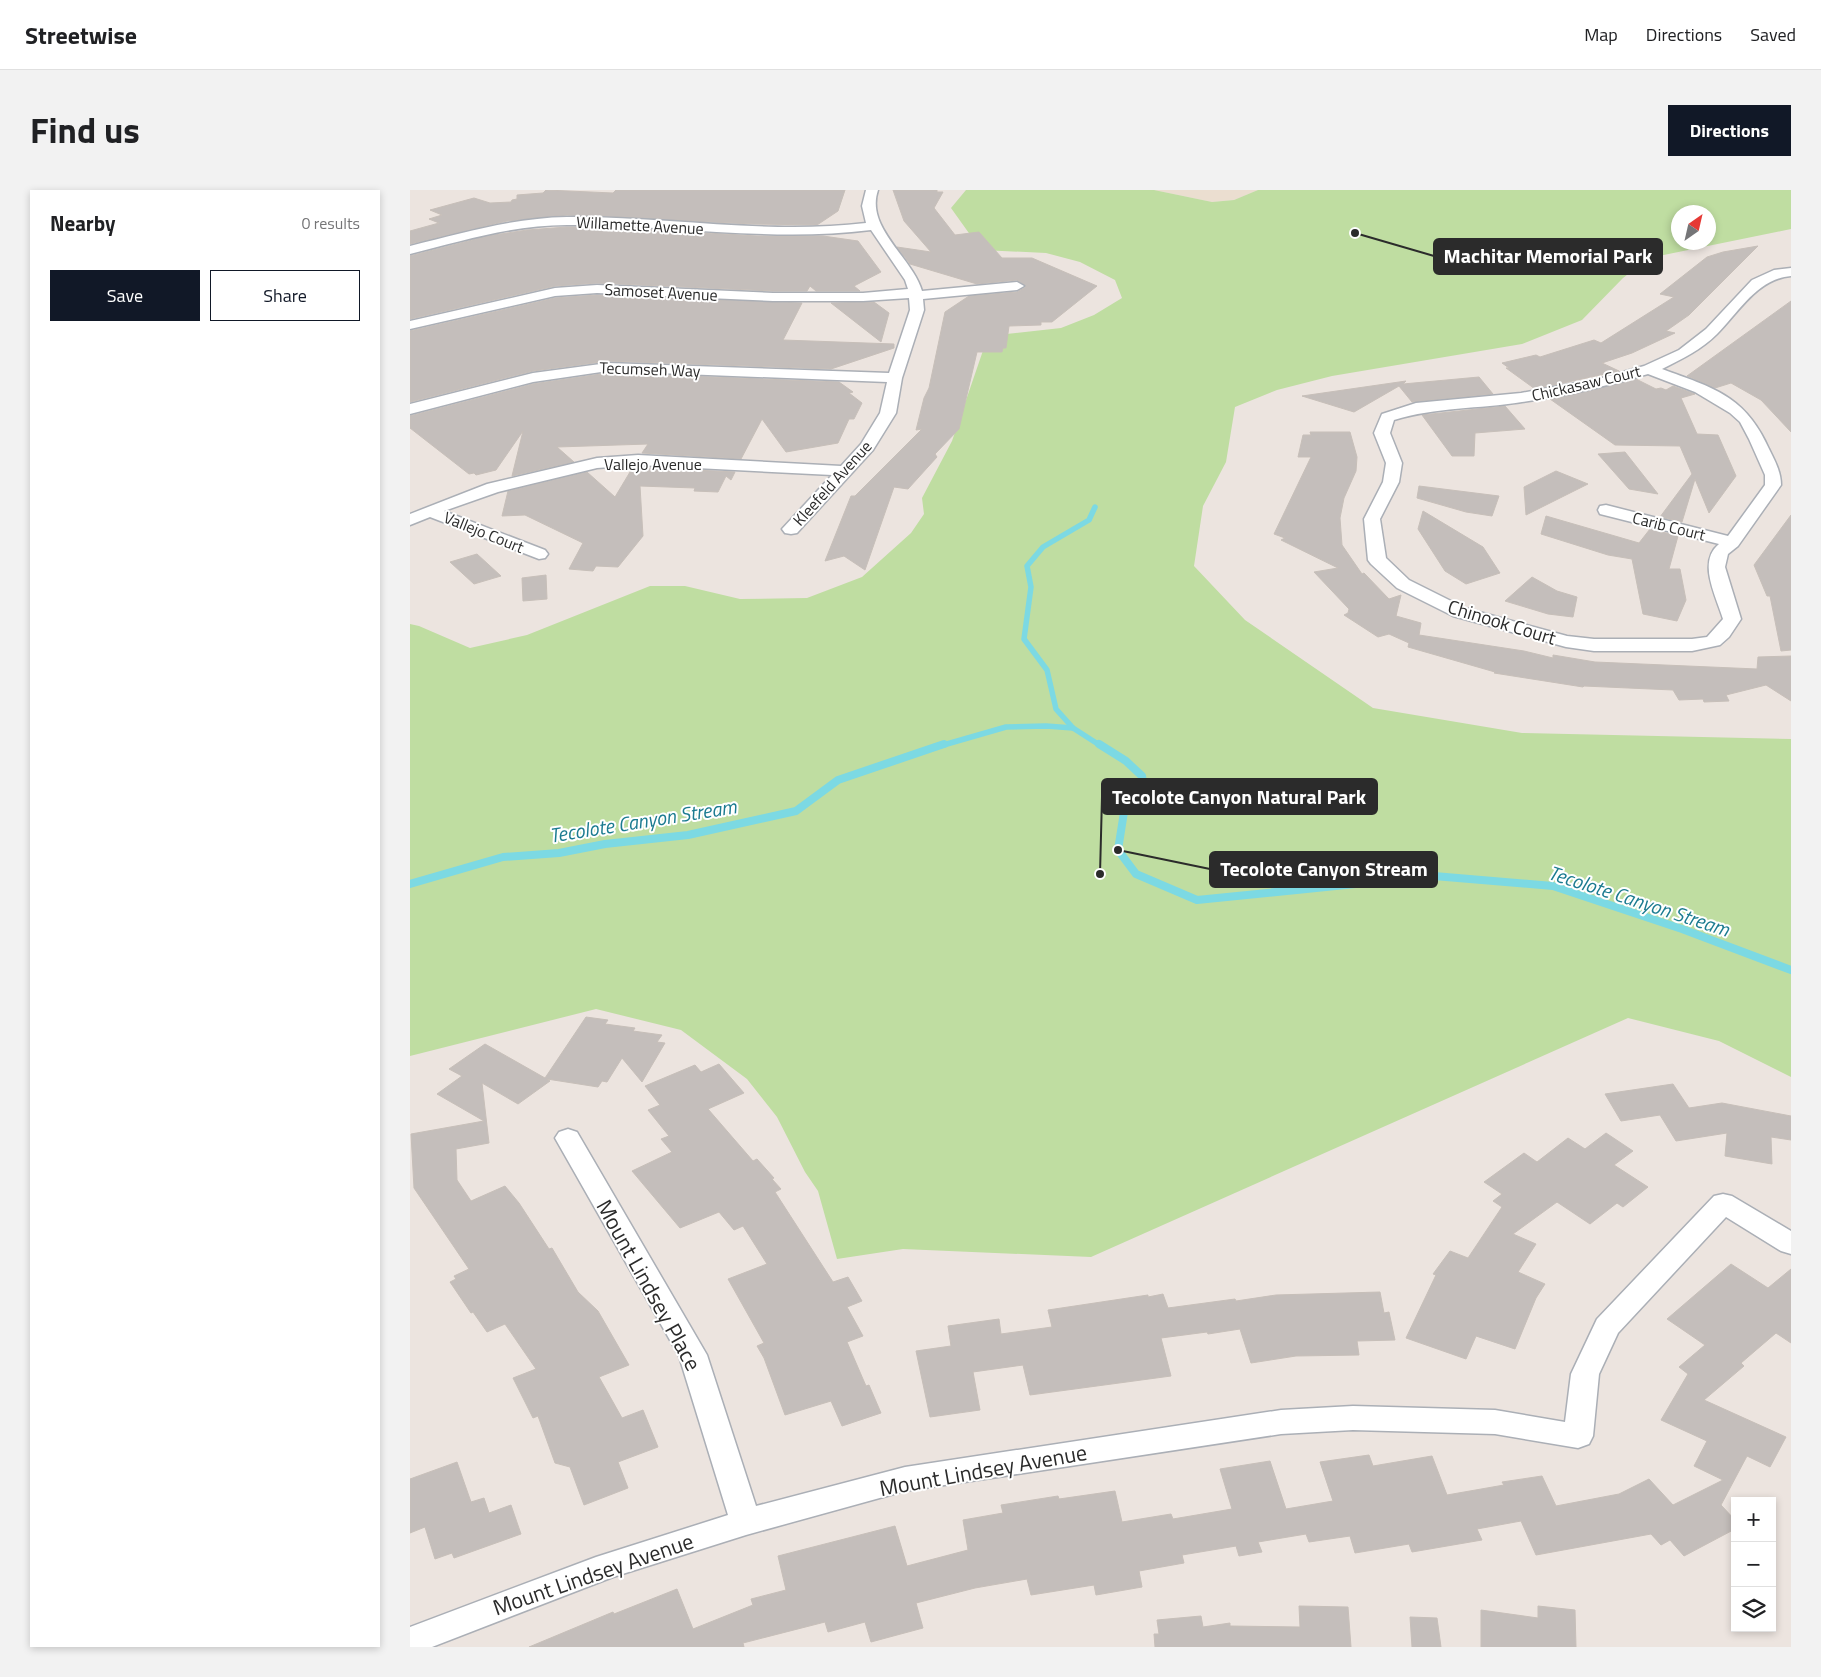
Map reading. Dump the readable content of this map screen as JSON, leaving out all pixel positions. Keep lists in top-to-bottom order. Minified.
{"streets":{"street":["Willamette Avenue","Samoset Avenue","Tecumseh Way","Chickasaw Court","Vallejo Avenue","Kleefeld Avenue","Carib Court","Vallejo Court","Chinook Court","Mount Lindsey Place","Mount Lindsey Avenue"]},"crossings":[["Willamette Avenue","Kleefeld Avenue"],["Samoset Avenue","Kleefeld Avenue"],["Tecumseh Way","Kleefeld Avenue"],["Chickasaw Court","Chinook Court"],["Vallejo Avenue","Kleefeld Avenue"],["Vallejo Avenue","Vallejo Court"],["Carib Court","Chinook Court"],["Mount Lindsey Place","Mount Lindsey Avenue"]],"water":["Tecolote Canyon Stream"],"places":["Machitar Memorial Park","Tecolote Canyon Stream","Tecolote Canyon Natural Park"],"north":"top right","page":{"header":"Streetwise","nav":["Map","Directions","Saved"],"title":"Find us","buttons":["Directions",["Save","Share"]],"heading":["Nearby","0 results"],"map_buttons":["+","−"]}}
